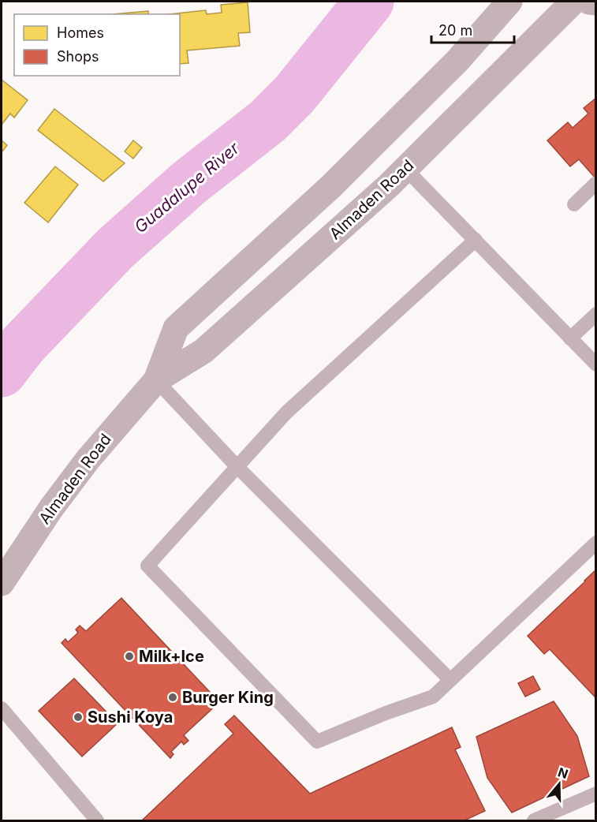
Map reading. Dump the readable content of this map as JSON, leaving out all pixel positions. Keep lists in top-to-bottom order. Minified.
{"streets":{"street":["Almaden Road"]},"water":["Guadalupe River"],"places":["Milk+Ice","Burger King","Sushi Koya"],"legend":["Homes","Shops"],"scale_bar":"20 m","north":"top"}
